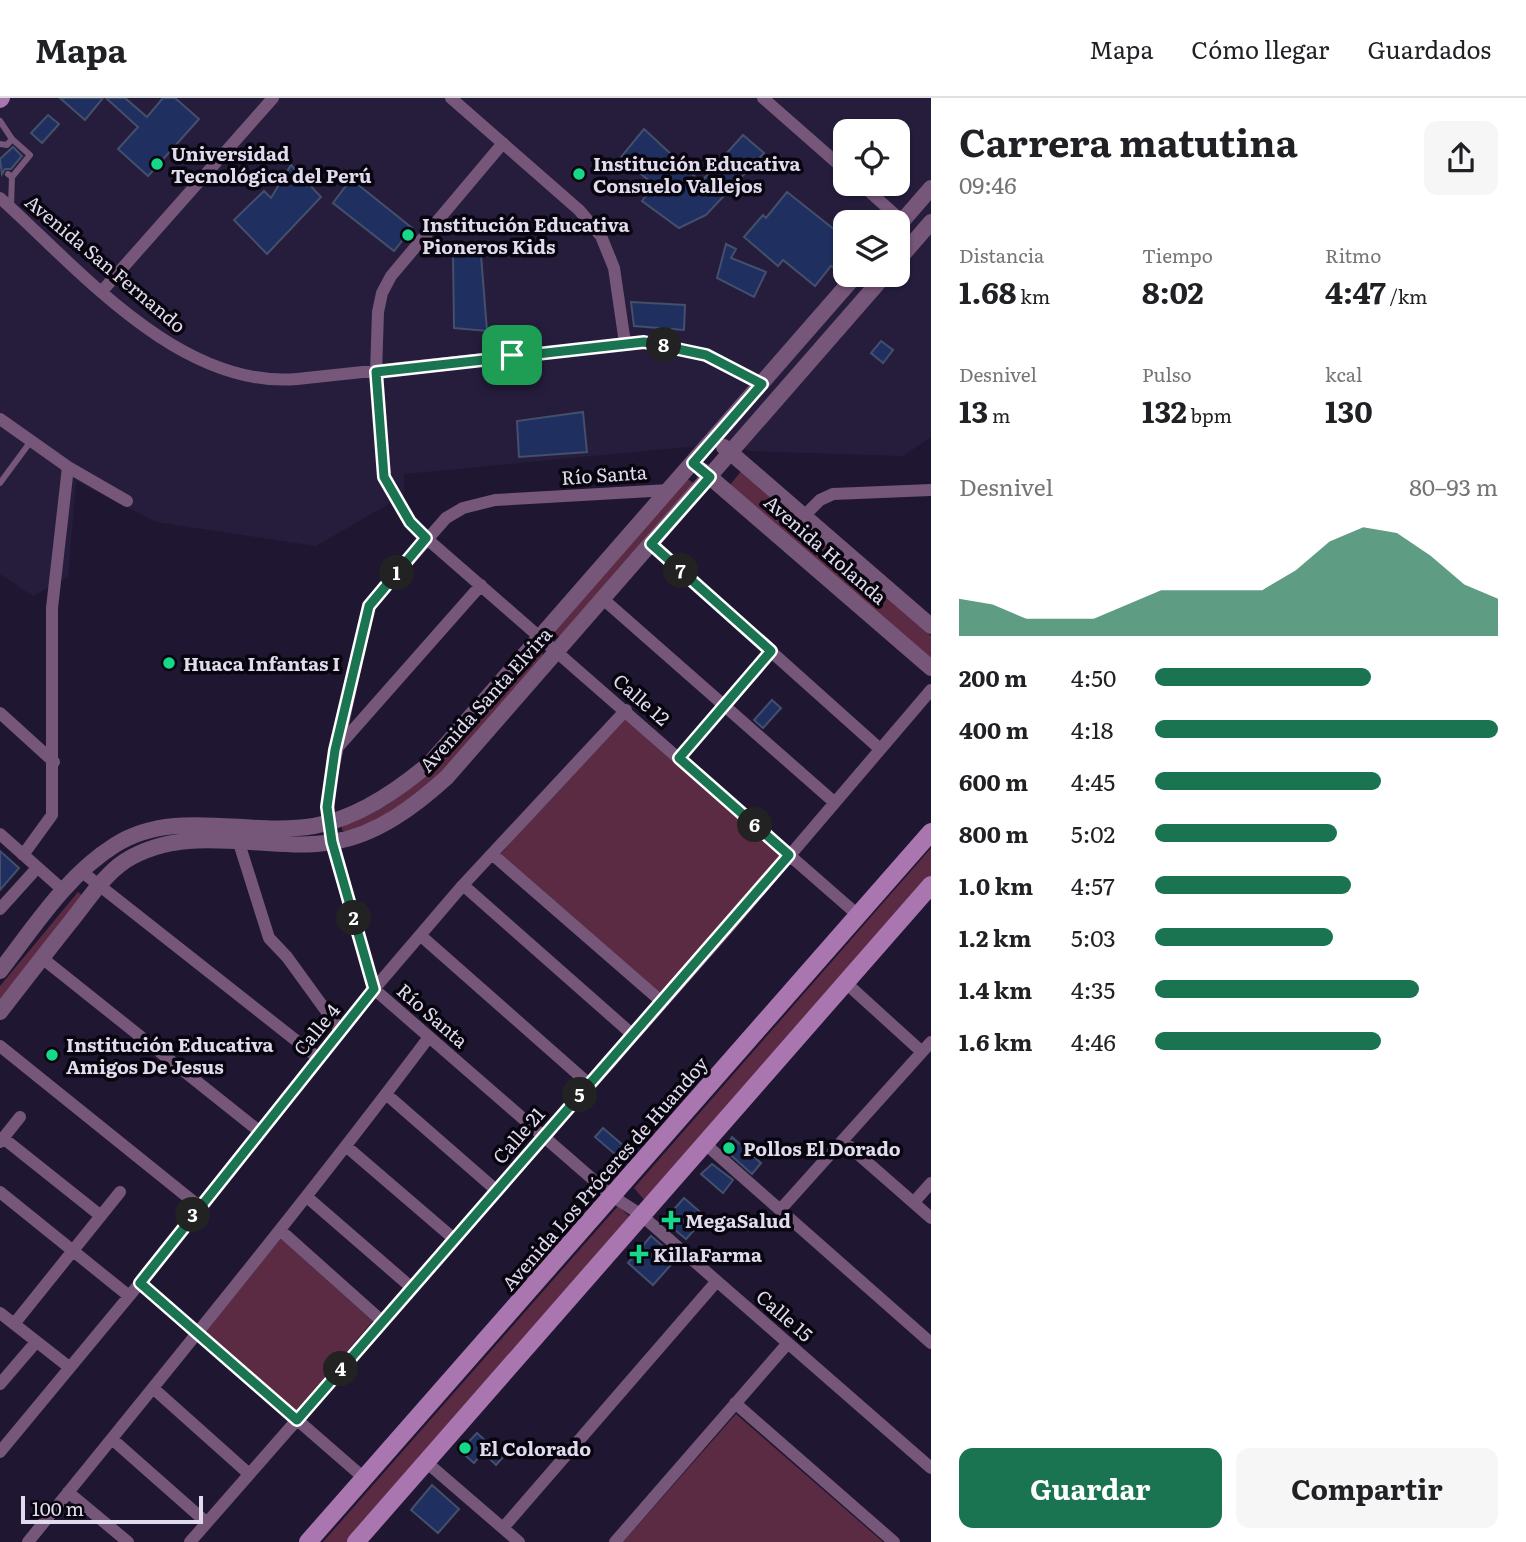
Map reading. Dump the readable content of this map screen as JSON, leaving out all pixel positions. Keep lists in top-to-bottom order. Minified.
{"streets":{"main road":["Avenida Los Próceres de Huandoy"],"street":["Avenida San Fernando","Río Santa","Avenida Holanda","Avenida Santa Elvira","Calle 12","Calle 4","Calle 21","Calle 15"]},"crossings":[["Avenida San Fernando","Avenida Santa Elvira"],["Avenida San Fernando","Calle 12"],["Río Santa","Avenida Santa Elvira"],["Río Santa","Calle 12"],["Río Santa","Calle 4"],["Río Santa","Calle 21"],["Río Santa","Avenida Los Próceres de Huandoy"],["Río Santa","Calle 15"],["Avenida Holanda","Avenida Santa Elvira"],["Avenida Santa Elvira","Calle 12"],["Calle 12","Calle 4"],["Calle 12","Calle 21"],["Calle 12","Avenida Los Próceres de Huandoy"],["Avenida Los Próceres de Huandoy","Calle 15"]],"places":{"other":["Universidad Tecnológica del Perú","Institución Educativa Consuelo Vallejos","Institución Educativa Pioneros Kids","Huaca Infantas I","Institución Educativa Amigos De Jesus","Pollos El Dorado","El Colorado"],"health":["MegaSalud","KillaFarma"]},"scale_bar":"100 m","page":{"header":"Mapa","nav":["Mapa","Cómo llegar","Guardados"],"heading":["Carrera matutina","09:46"],"stats":[["Distancia","1.68 km"],["Tiempo","8:02"],["Ritmo","4:47 /km"],["Desnivel","13 m"],["Pulso","132 bpm"],["kcal","130"]],"pins":["8","7","1","6","2","5","3","4"],"chart":["Desnivel","80–93 m"],"list":[{"name":"200 m","note":"4:50"},{"name":"400 m","note":"4:18"},{"name":"600 m","note":"4:45"},{"name":"800 m","note":"5:02"},{"name":"1.0 km","note":"4:57"},{"name":"1.2 km","note":"5:03"},{"name":"1.4 km","note":"4:35"},{"name":"1.6 km","note":"4:46"}],"buttons":["Guardar","Compartir"],"scale":"100 m"}}
